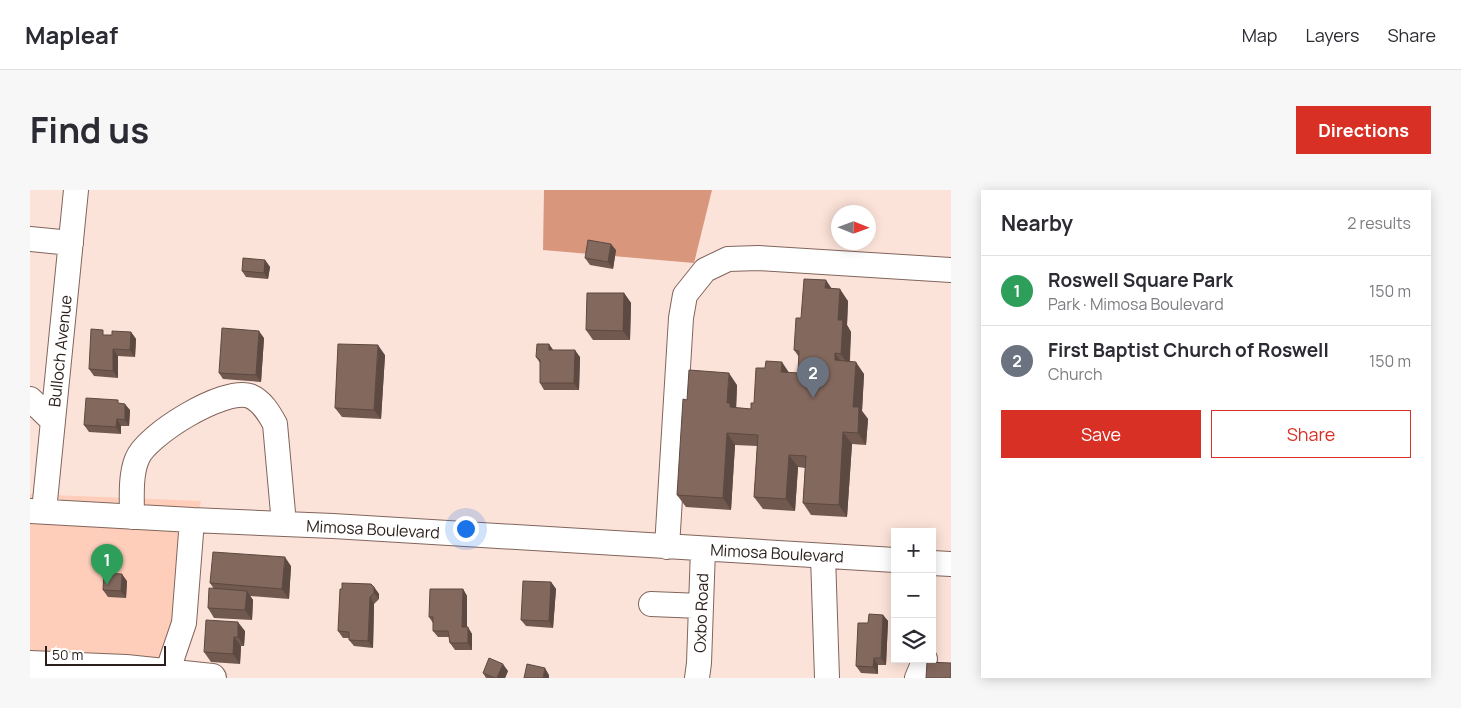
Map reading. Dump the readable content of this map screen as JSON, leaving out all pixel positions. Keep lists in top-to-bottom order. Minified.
{"streets":{"street":["Bulloch Avenue","Mimosa Boulevard","Oxbo Road"]},"crossings":[["Bulloch Avenue","Mimosa Boulevard"],["Mimosa Boulevard","Oxbo Road"]],"scale_bar":"50 m","north":"right","page":{"header":"Mapleaf","nav":["Map","Layers","Share"],"title":"Find us","buttons":["Directions",["Save","Share"]],"heading":["Nearby","2 results"],"list":[{"mark":"1","name":"Roswell Square Park","note":"Park · Mimosa Boulevard","value":"150 m"},{"mark":"2","name":"First Baptist Church of Roswell","note":"Church","value":"150 m"}],"pins":["2","1"],"map_buttons":["+","−"],"scale":"50 m"}}
